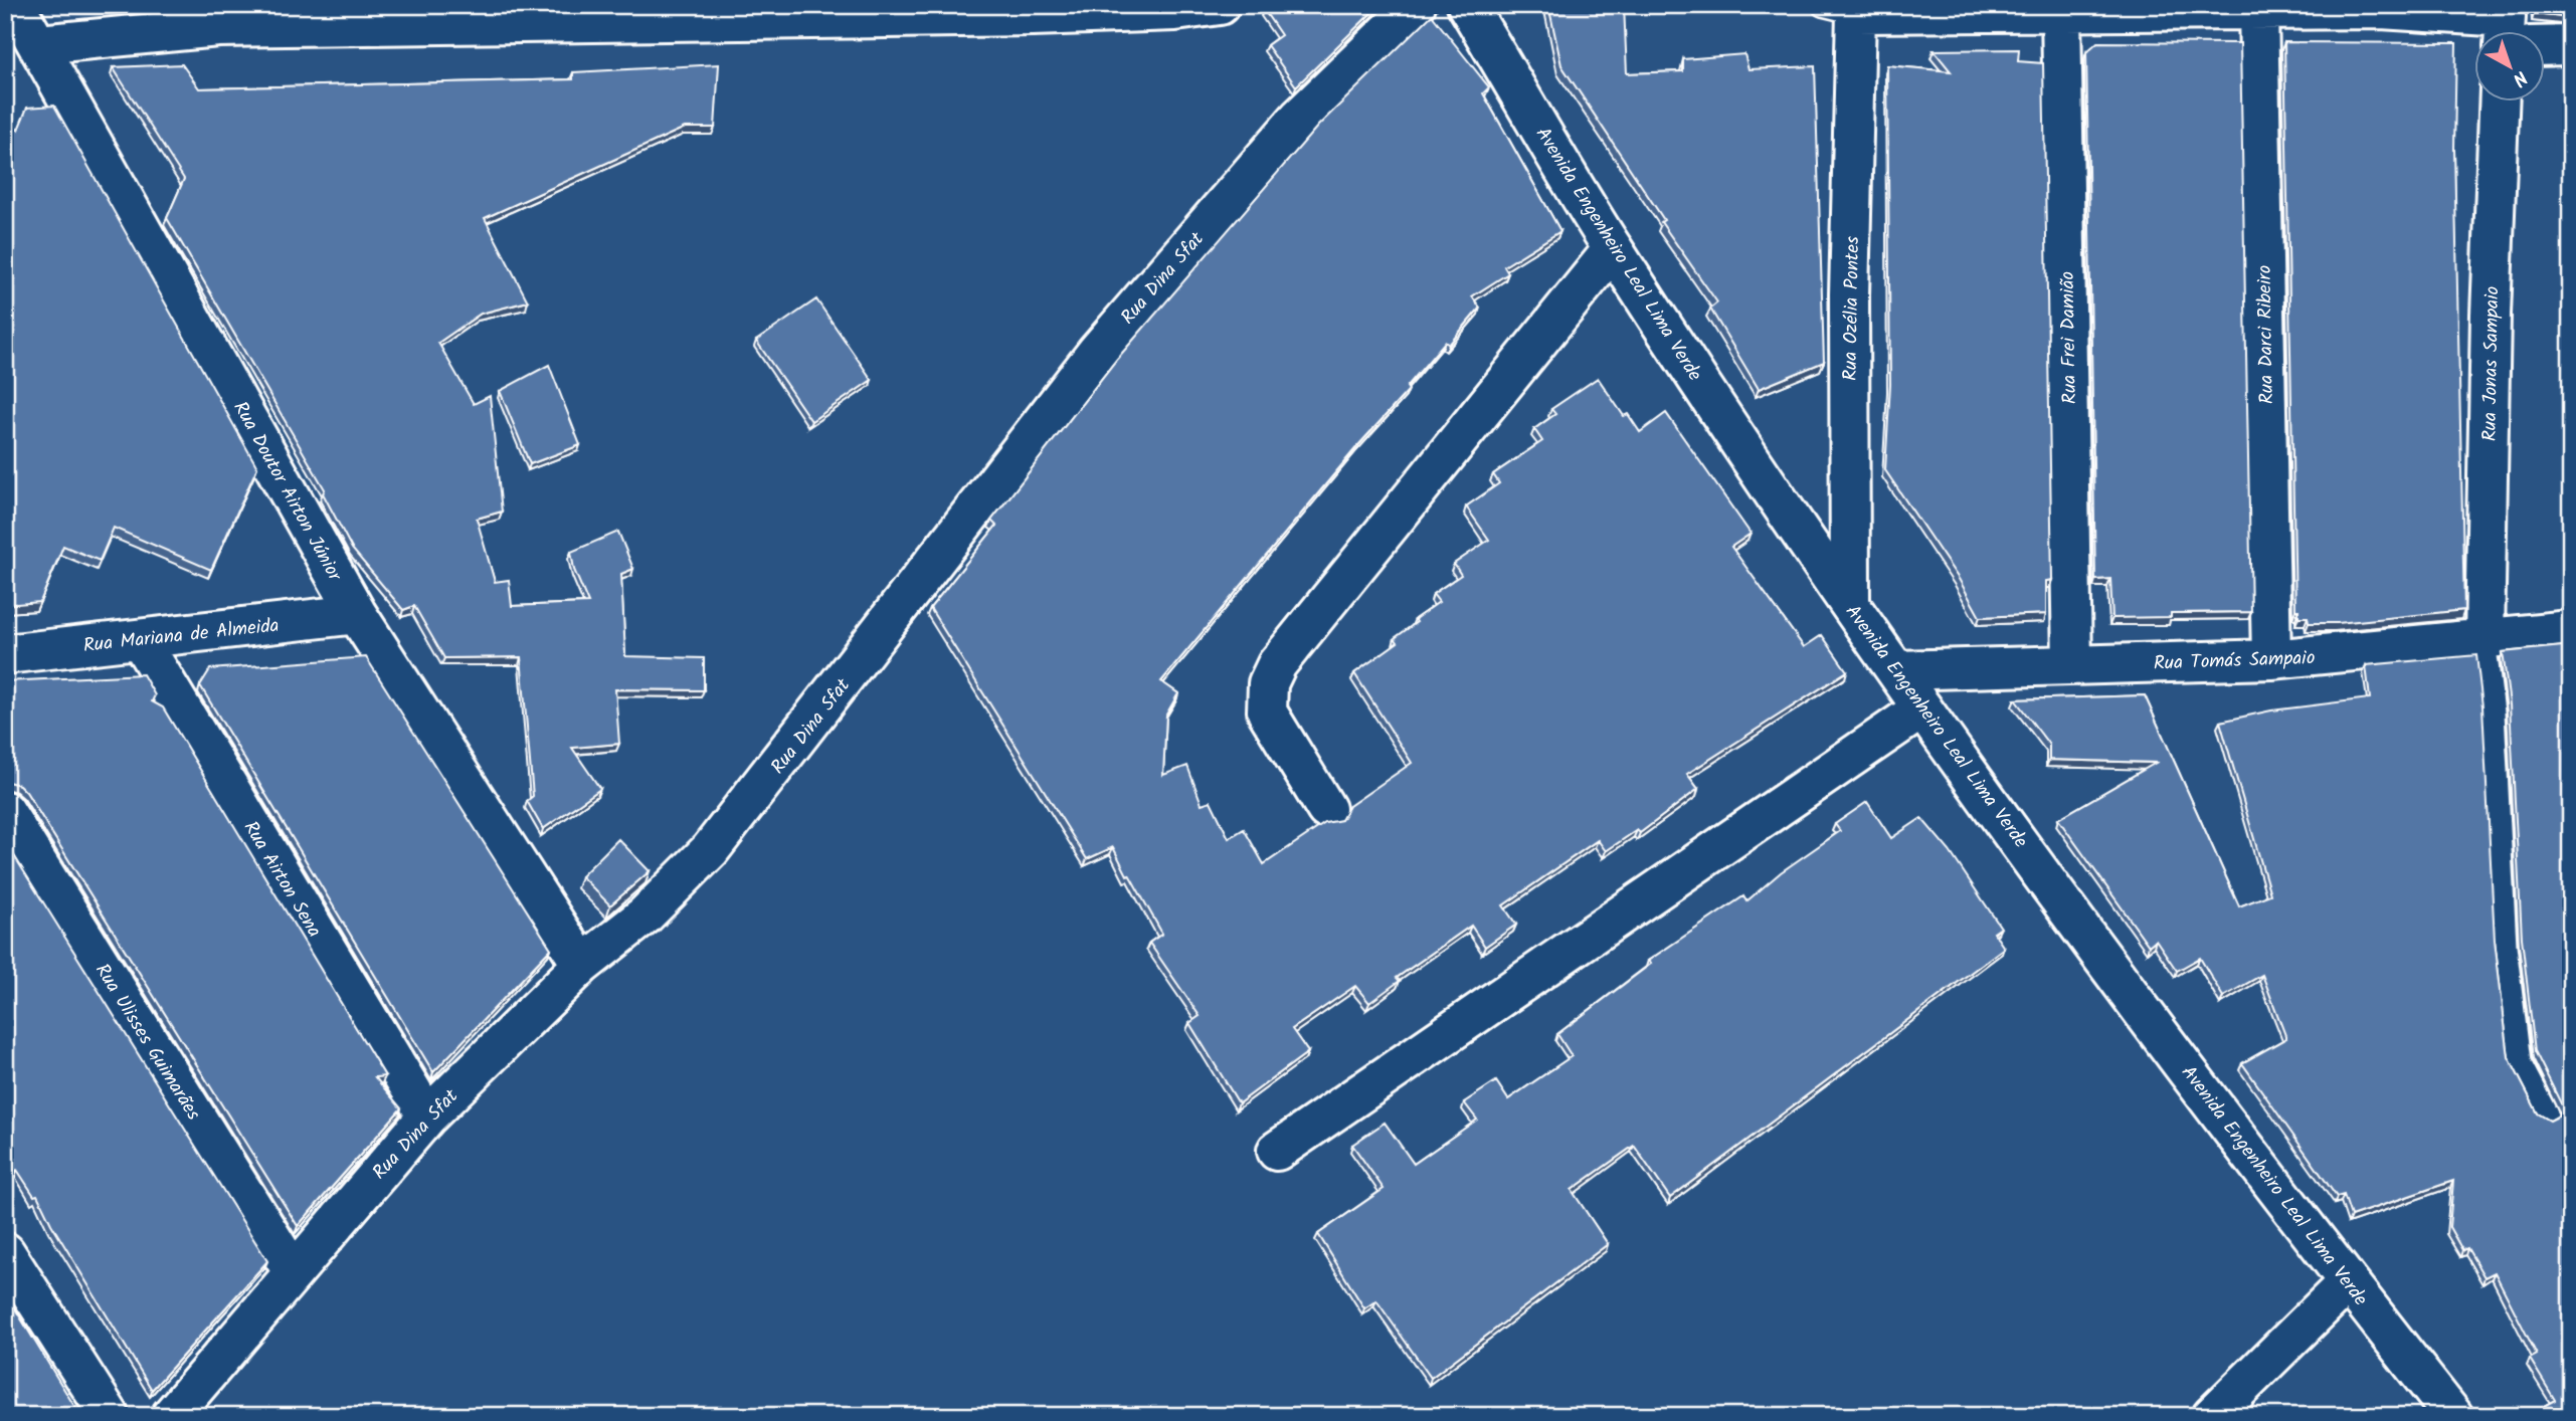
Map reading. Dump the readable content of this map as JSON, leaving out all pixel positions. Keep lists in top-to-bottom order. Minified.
{"streets":{"street":["Avenida Engenheiro Leal Lima Verde","Rua Dina Sfat","Rua Ozélia Pontes","Rua Darci Ribeiro","Rua Frei Damião","Rua Jonas Sampaio","Rua Doutor Airton Júnior","Rua Mariana de Almeida","Rua Tomás Sampaio","Rua Airton Sena","Rua Ulisses Guimarães"]},"crossings":[["Avenida Engenheiro Leal Lima Verde","Rua Ozélia Pontes"],["Avenida Engenheiro Leal Lima Verde","Rua Tomás Sampaio"],["Rua Dina Sfat","Rua Doutor Airton Júnior"],["Rua Dina Sfat","Rua Airton Sena"],["Rua Dina Sfat","Rua Ulisses Guimarães"],["Rua Darci Ribeiro","Rua Tomás Sampaio"],["Rua Frei Damião","Rua Tomás Sampaio"],["Rua Jonas Sampaio","Rua Tomás Sampaio"],["Rua Doutor Airton Júnior","Rua Mariana de Almeida"],["Rua Mariana de Almeida","Rua Airton Sena"]],"north":"bottom right"}
